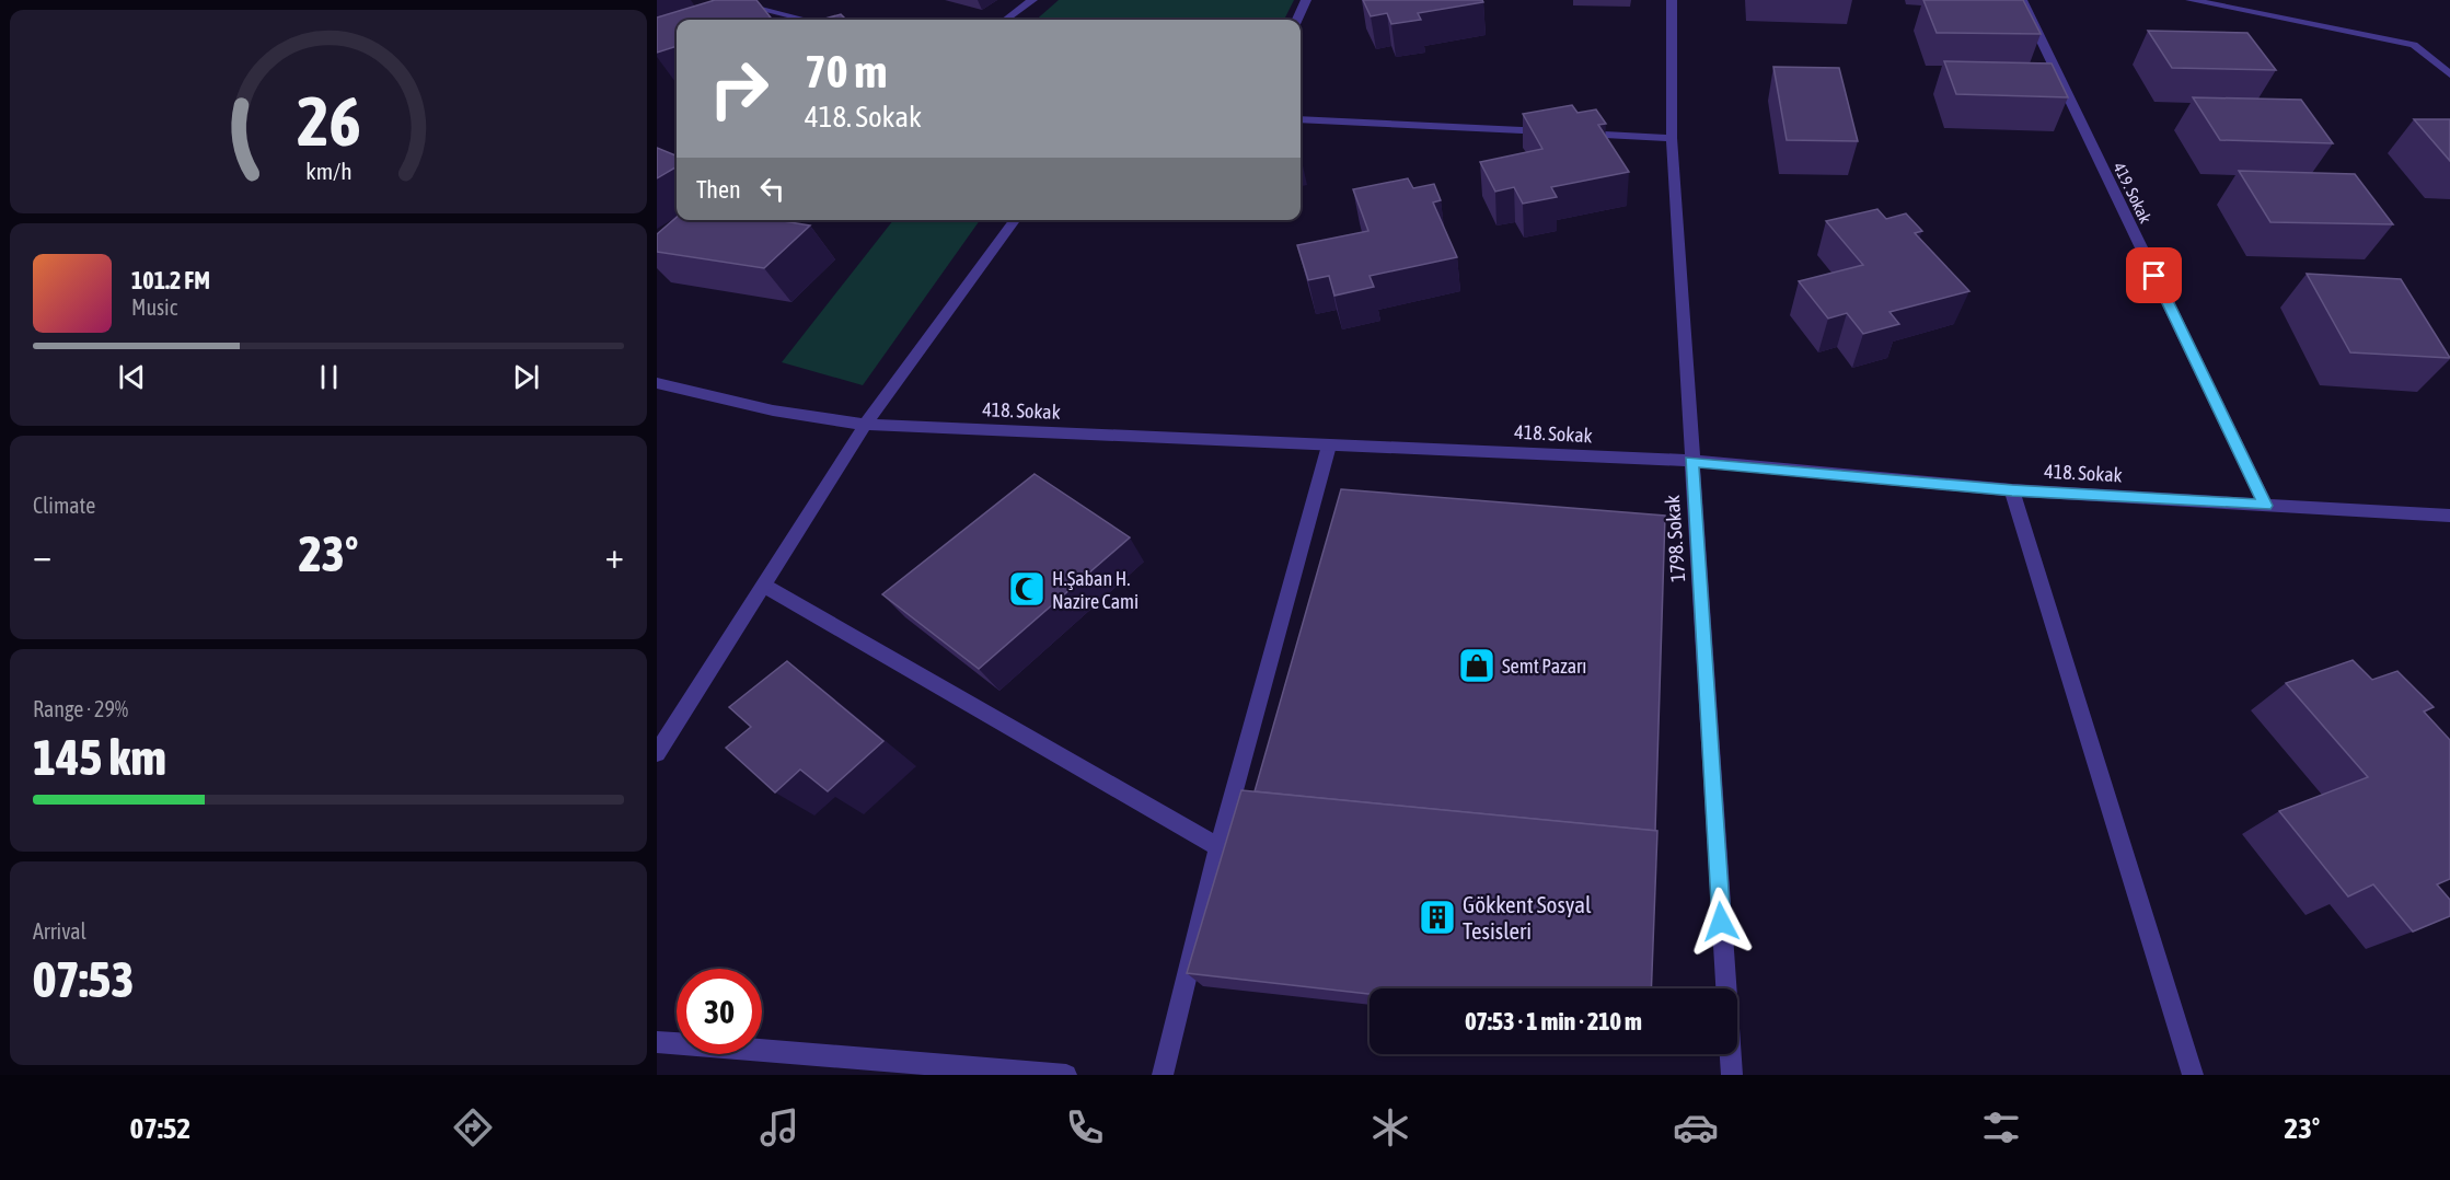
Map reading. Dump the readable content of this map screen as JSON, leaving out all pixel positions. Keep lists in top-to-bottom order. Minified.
{"streets":{"street":["419. Sokak","418. Sokak","1798. Sokak"]},"crossings":[["419. Sokak","418. Sokak"],["418. Sokak","1798. Sokak"]],"places":{"mosque":["H.Şaban H. Nazire Cami"],"shop":["Semt Pazarı"],"building":["Gökkent Sosyal Tesisleri"]},"page":{"turn":["70 m","418. Sokak"],"then":"Then","song":["101.2 FM","Music"],"tile":["Climate",["Range · 29%","145 km"],["Arrival","07:53"]],"heat":["−","23°","+"],"limit":"30","trip":"07:53 · 1 min · 210 m","tabs":["07:52","23°"],"gauge":["26","km/h"]}}
